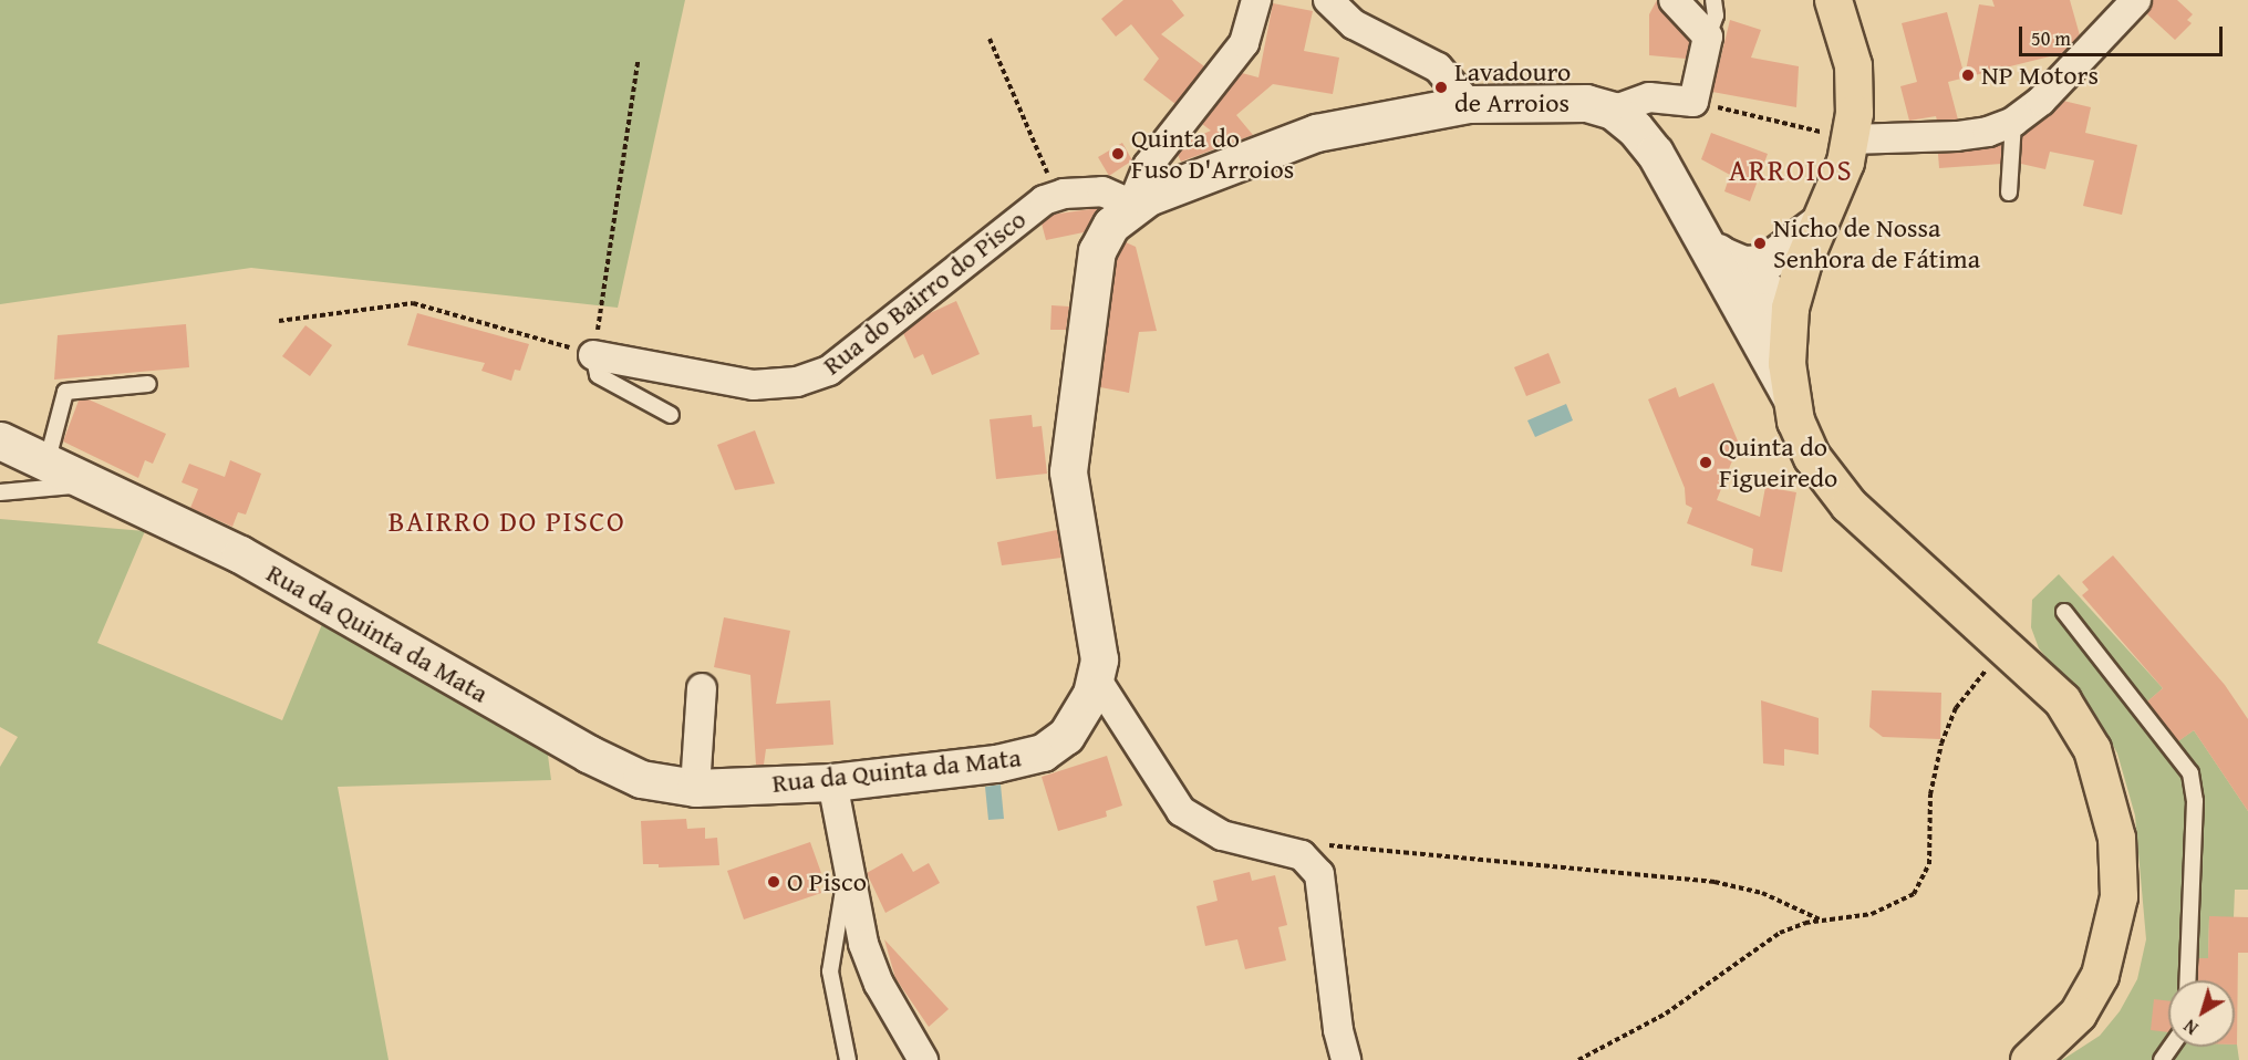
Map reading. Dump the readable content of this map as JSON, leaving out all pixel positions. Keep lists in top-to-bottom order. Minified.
{"streets":{"street":["Rua do Bairro do Pisco","Rua da Quinta da Mata"]},"crossings":[["Rua do Bairro do Pisco","Rua da Quinta da Mata"]],"districts":["ARROIOS","BAIRRO DO PISCO"],"places":["NP Motors","Lavadouro de Arroios","Quinta do Fuso D'Arroios","Nicho de Nossa Senhora de Fátima","Quinta do Figueiredo","O Pisco"],"scale_bar":"50 m","north":"bottom left"}
